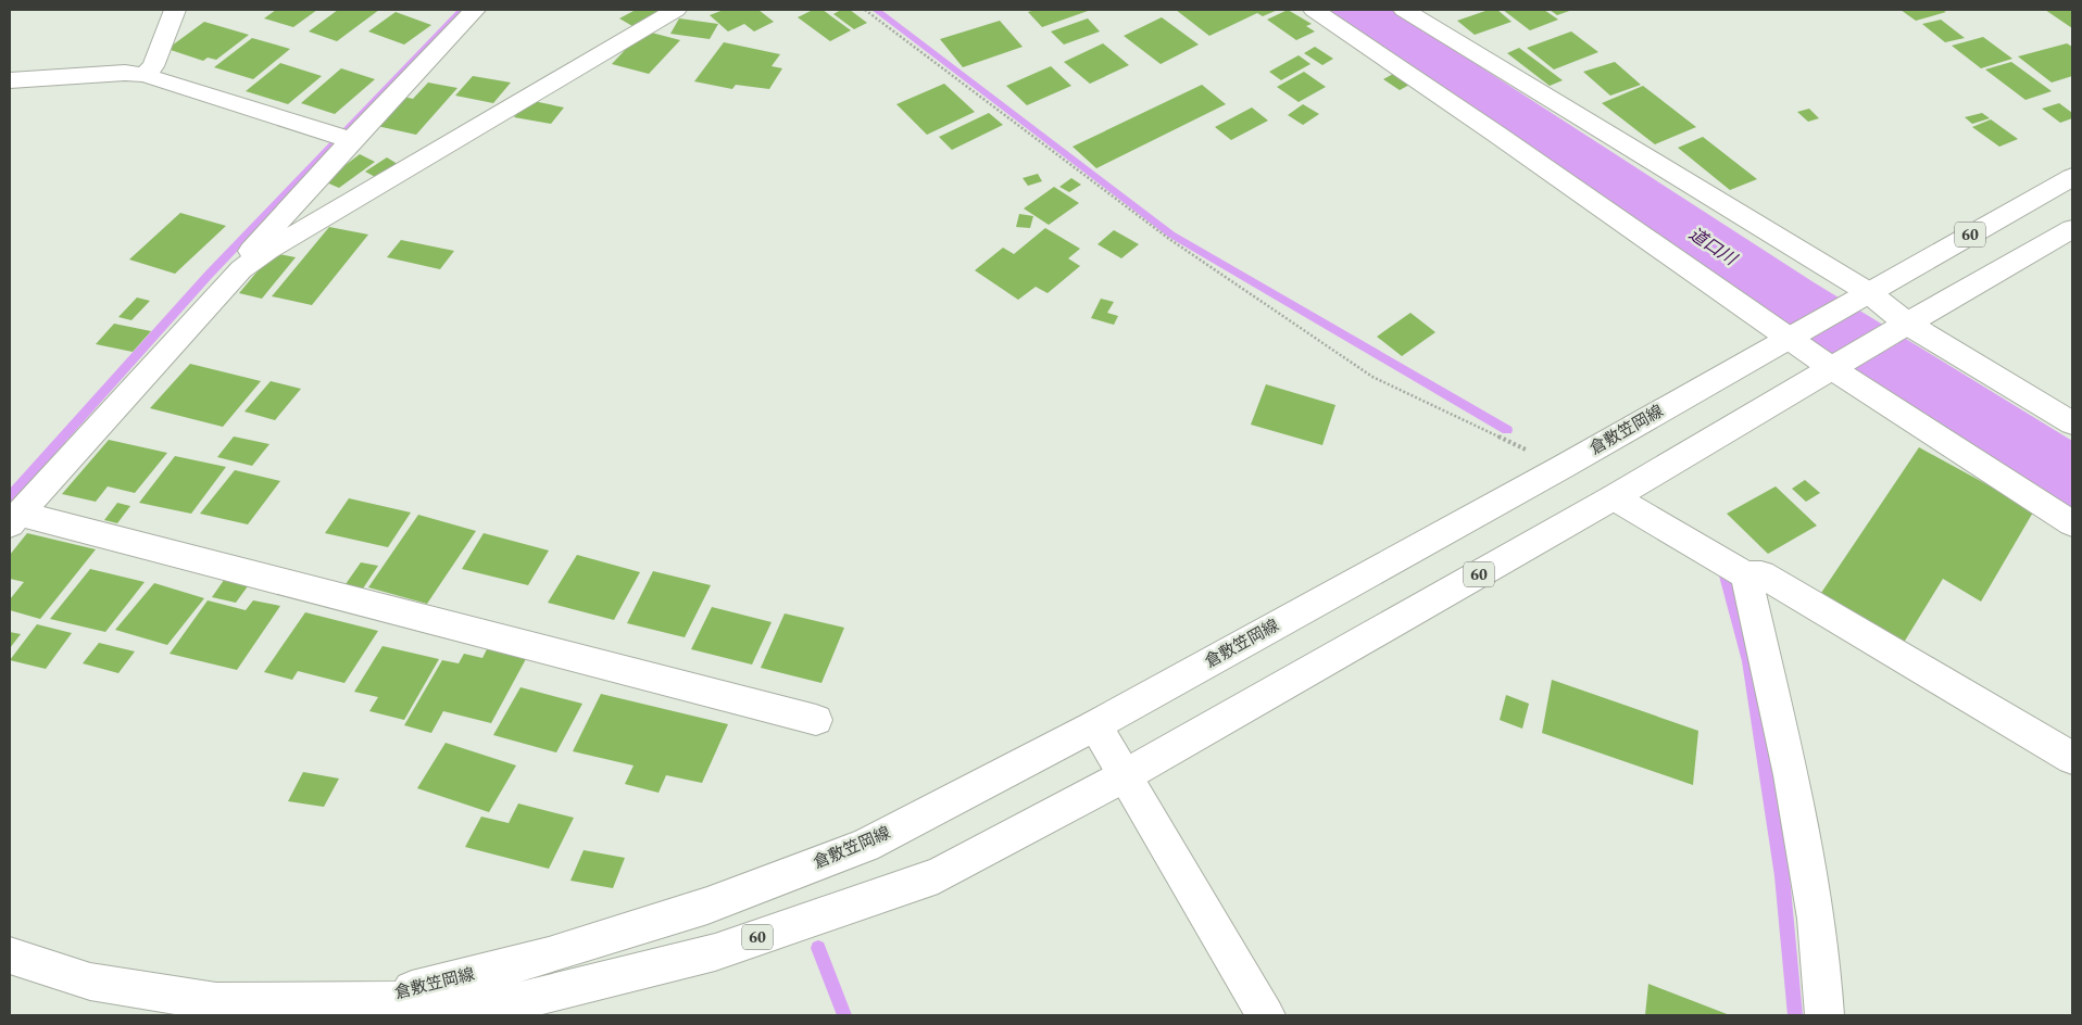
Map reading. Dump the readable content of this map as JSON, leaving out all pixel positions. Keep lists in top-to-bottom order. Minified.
{"streets":{"street":["60","倉敷笠岡線"]},"water":["道口川"]}
